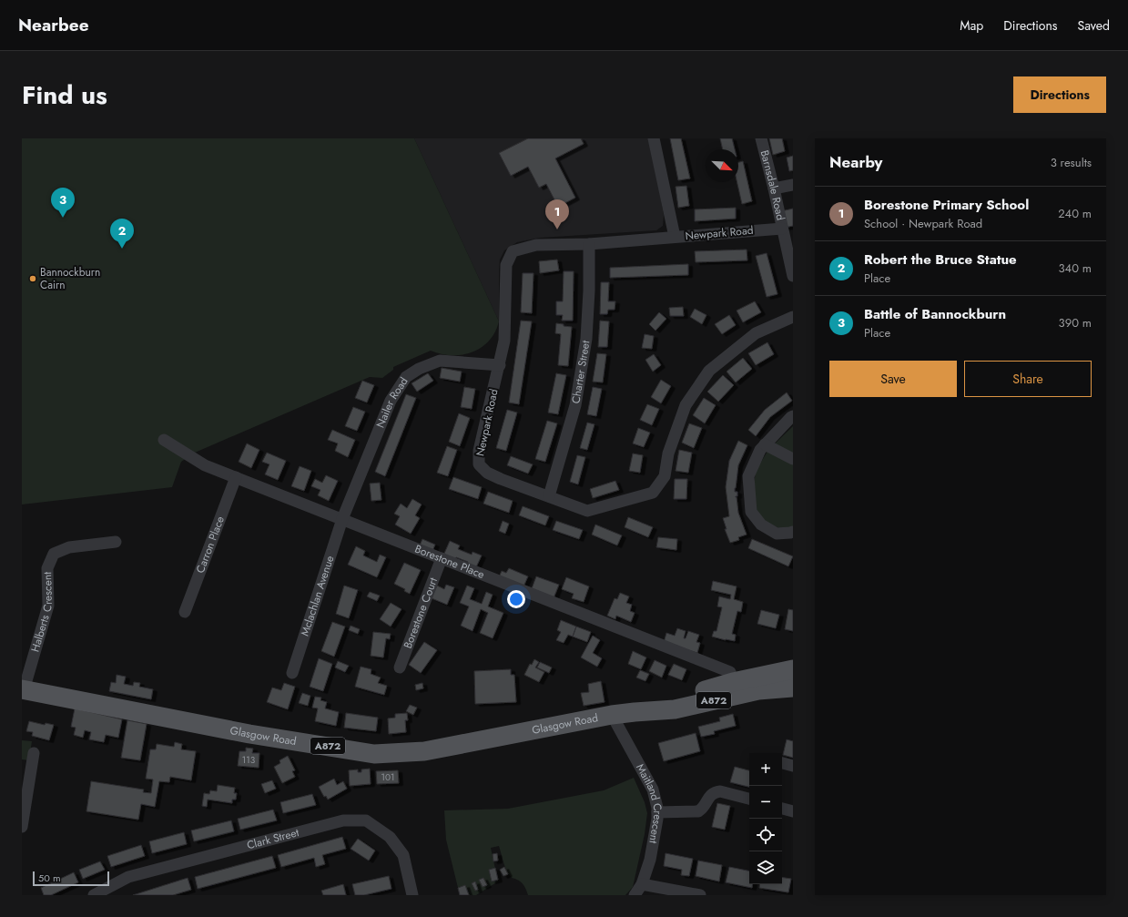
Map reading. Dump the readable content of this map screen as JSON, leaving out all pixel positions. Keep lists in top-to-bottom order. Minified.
{"streets":{"main road":["A872","Glasgow Road"],"street":["Barnsdale Road","Newpark Road","Charter Street","Nailer Road","Carron Place","Borestone Place","Mclachlan Avenue","Halberts Crescent","Borestone Court","Maitland Crescent","Clark Street"]},"crossings":[["Barnsdale Road","Newpark Road"],["Newpark Road","Charter Street"],["Newpark Road","Nailer Road"],["Nailer Road","Borestone Place"],["Nailer Road","Mclachlan Avenue"],["Carron Place","Borestone Place"],["Borestone Place","Mclachlan Avenue"],["Borestone Place","Borestone Court"],["Borestone Place","Glasgow Road"],["Halberts Crescent","Glasgow Road"],["Glasgow Road","Maitland Crescent"]],"places":["Bannockburn Cairn"],"house_numbers":["113","101"],"scale_bar":"50 m","north":"bottom right","page":{"header":"Nearbee","nav":["Map","Directions","Saved"],"title":"Find us","buttons":["Directions",["Save","Share"]],"heading":["Nearby","3 results"],"list":[{"mark":"1","name":"Borestone Primary School","note":"School · Newpark Road","value":"240 m"},{"mark":"2","name":"Robert the Bruce Statue","note":"Place","value":"340 m"},{"mark":"3","name":"Battle of Bannockburn","note":"Place","value":"390 m"}],"pins":["3","1","2"],"map_buttons":["+","−"],"scale":"50 m"}}
